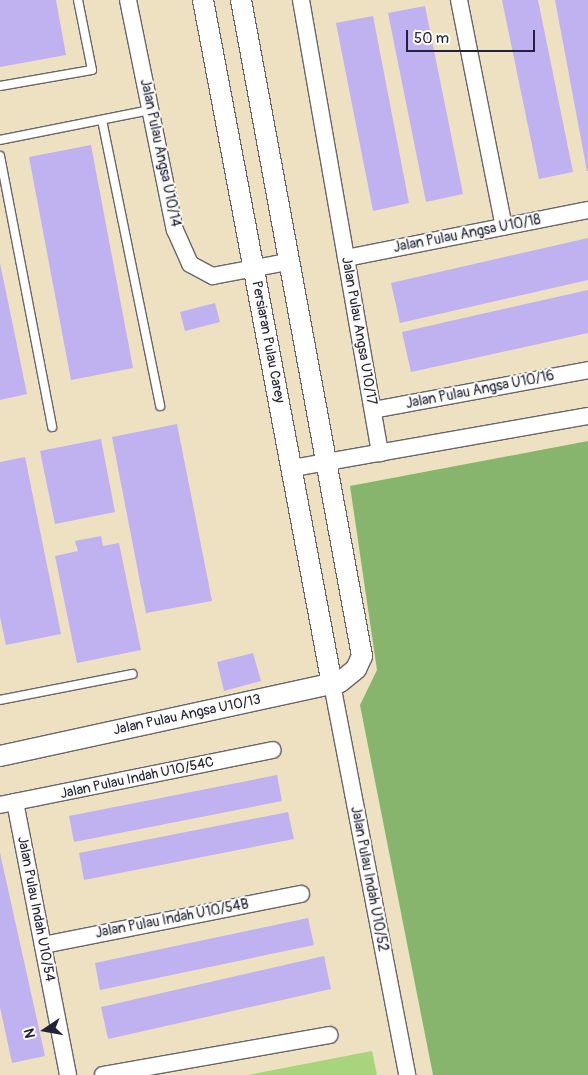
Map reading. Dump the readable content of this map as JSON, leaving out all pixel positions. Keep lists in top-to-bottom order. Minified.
{"streets":{"street":["Jalan Pulau Angsa U10/14","Jalan Pulau Angsa U10/18","Jalan Pulau Angsa U10/17","Persiaran Pulau Carey","Jalan Pulau Angsa U10/16","Jalan Pulau Angsa U10/13","Jalan Pulau Indah U10/54C","Jalan Pulau Indah U10/52","Jalan Pulau Indah U10/54","Jalan Pulau Indah U10/54B"]},"crossings":[["Jalan Pulau Angsa U10/14","Persiaran Pulau Carey"],["Jalan Pulau Angsa U10/18","Jalan Pulau Angsa U10/17"],["Jalan Pulau Angsa U10/17","Jalan Pulau Angsa U10/16"],["Persiaran Pulau Carey","Jalan Pulau Angsa U10/13"],["Persiaran Pulau Carey","Jalan Pulau Indah U10/52"],["Jalan Pulau Angsa U10/13","Jalan Pulau Indah U10/52"],["Jalan Pulau Indah U10/54C","Jalan Pulau Indah U10/54"],["Jalan Pulau Indah U10/54","Jalan Pulau Indah U10/54B"]],"scale_bar":"50 m","north":"left"}
